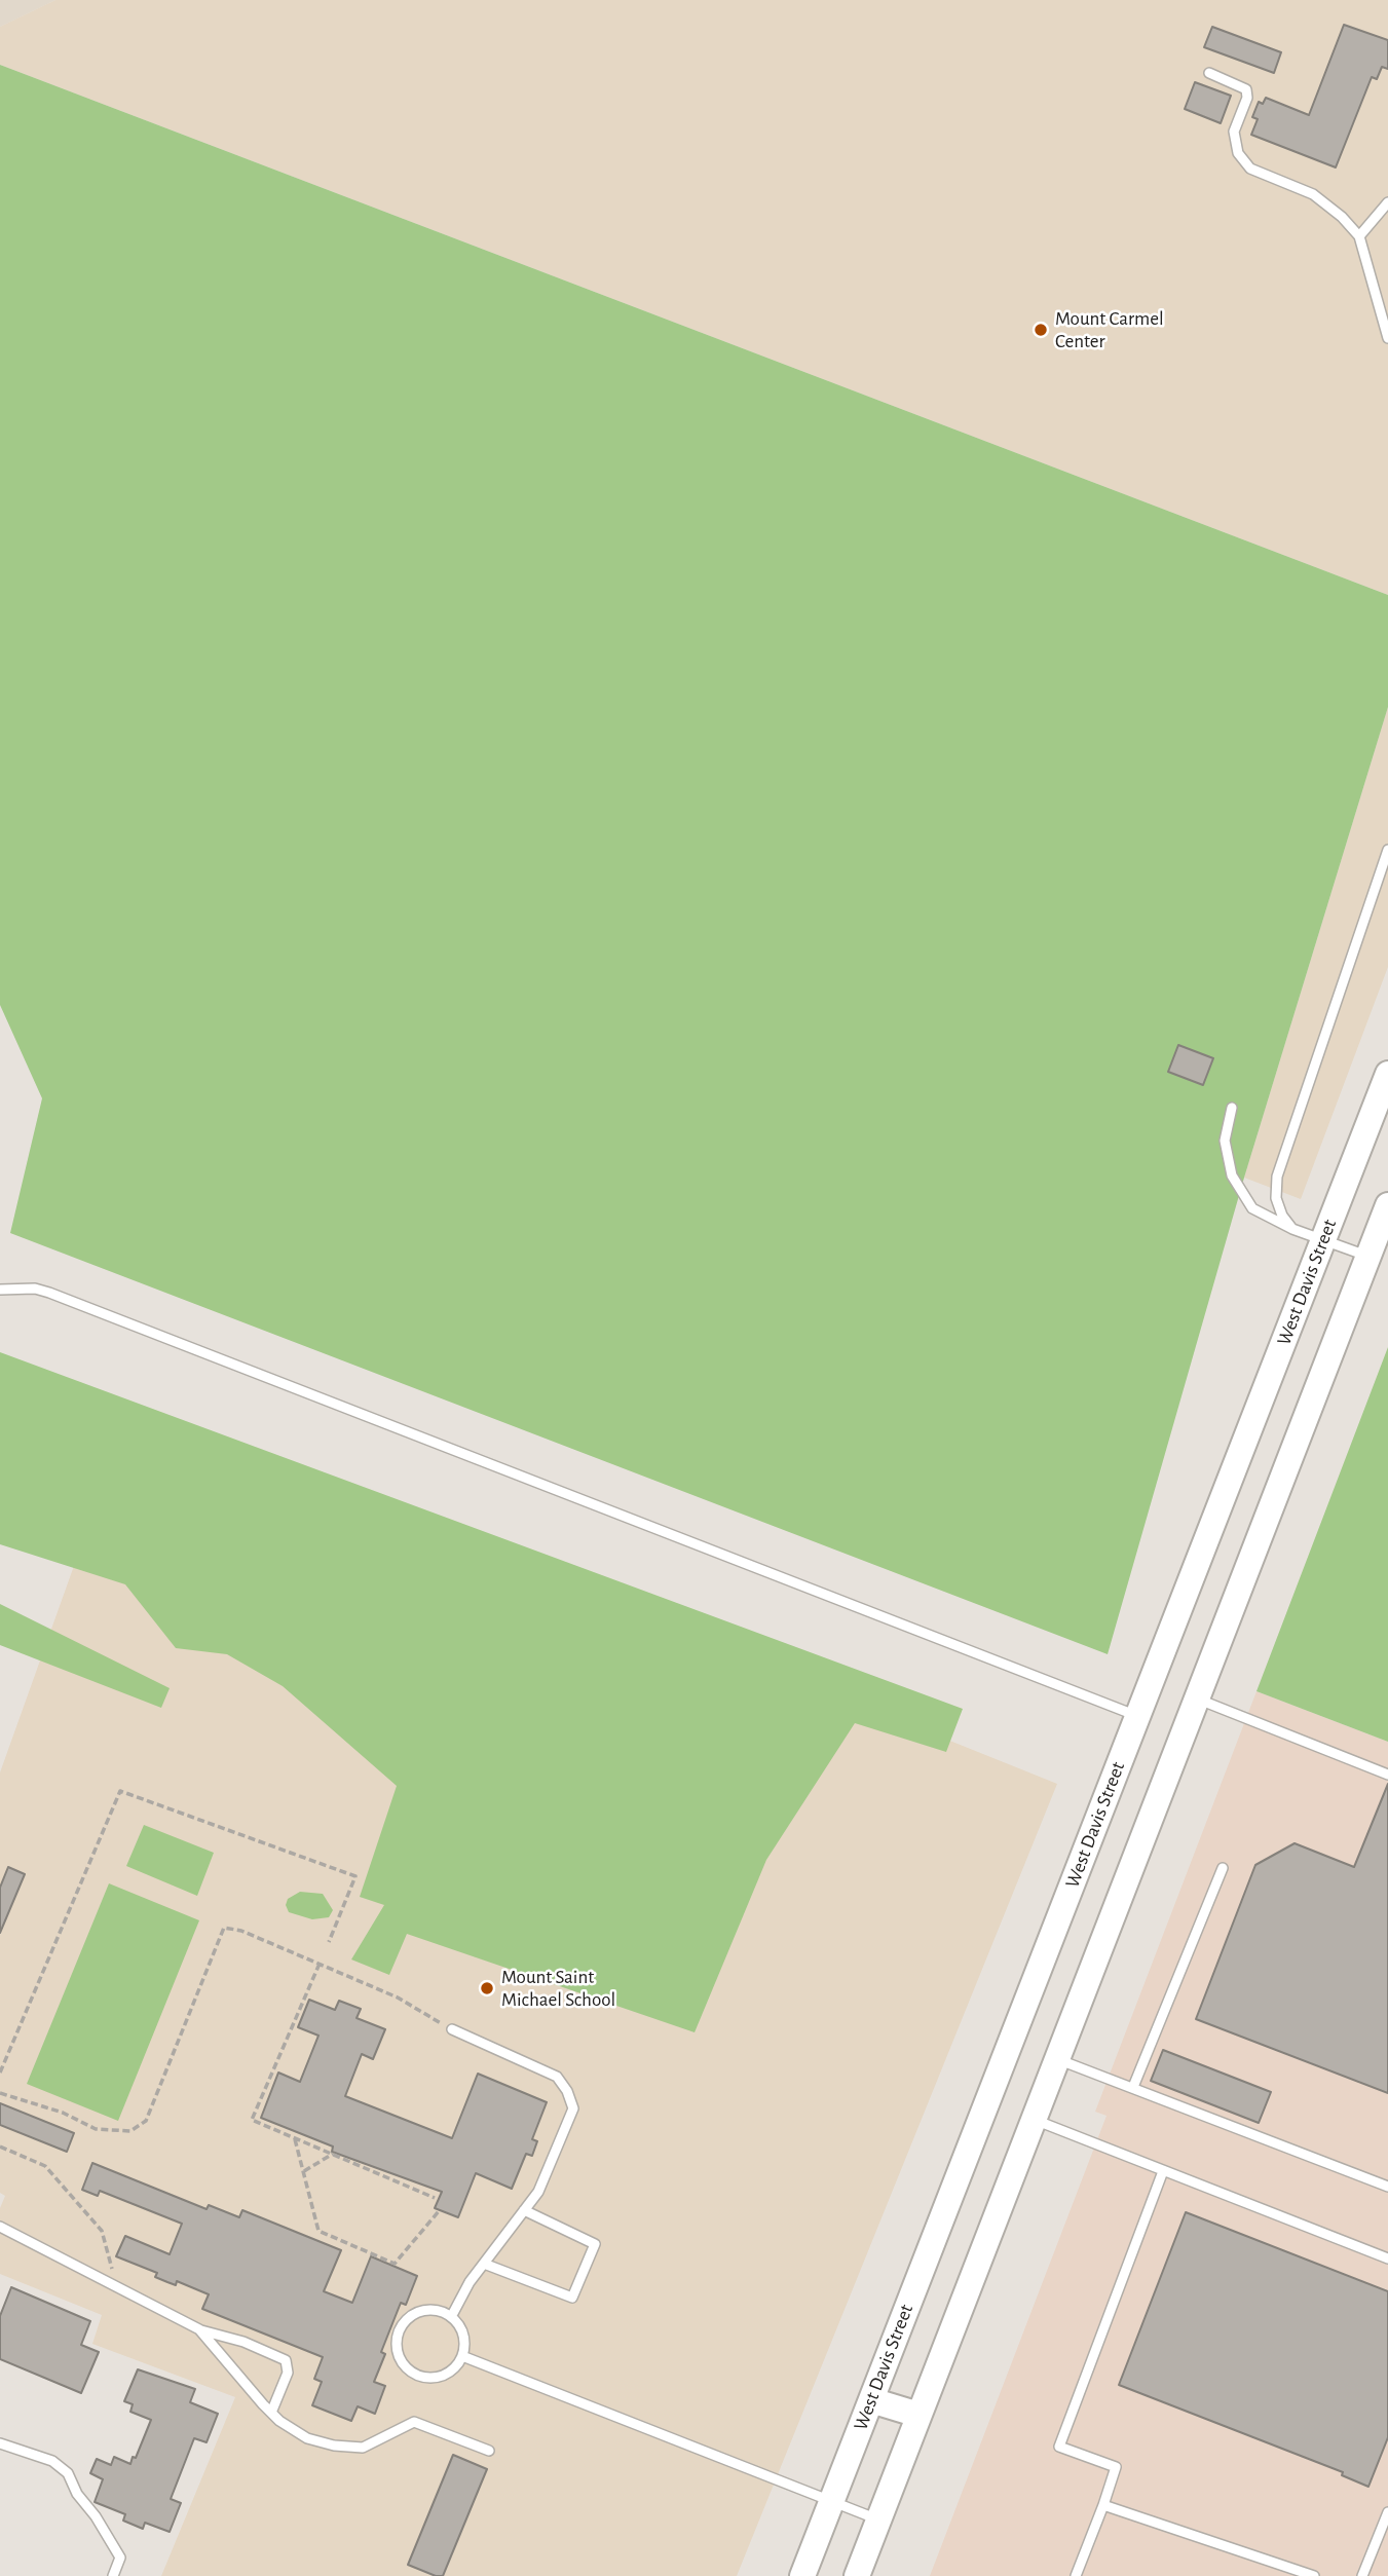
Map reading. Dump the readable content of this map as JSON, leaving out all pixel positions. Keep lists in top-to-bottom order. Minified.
{"streets":{"main road":["West Davis Street"]},"places":["Mount Carmel Center","Mount Saint Michael School"]}
